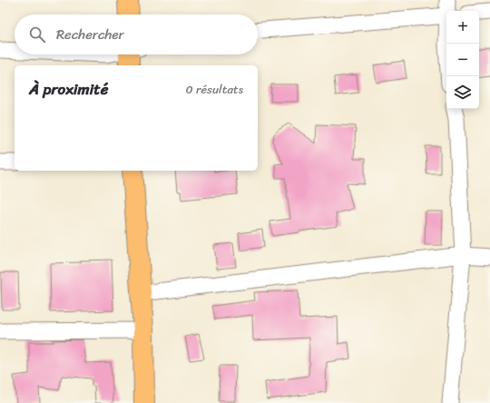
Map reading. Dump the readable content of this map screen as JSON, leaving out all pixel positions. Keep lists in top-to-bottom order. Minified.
{"page":{"map_buttons":["+","−"],"search":"Rechercher","heading":["À proximité","0 résultats"]}}
